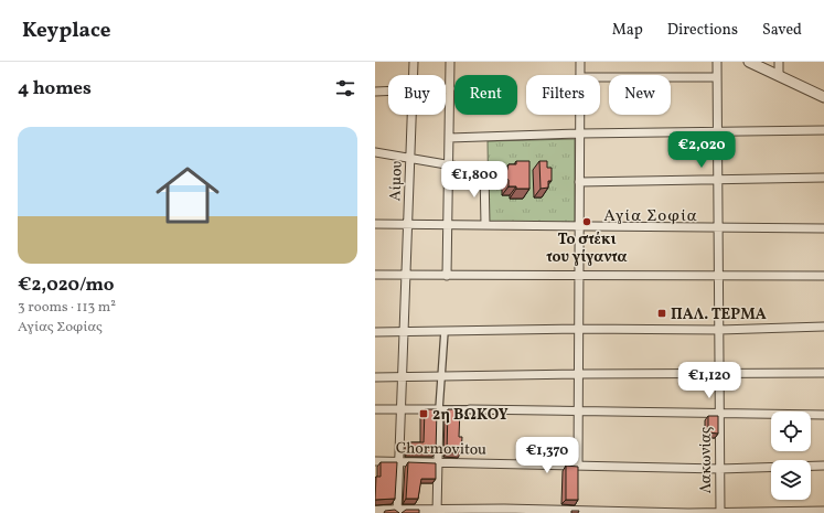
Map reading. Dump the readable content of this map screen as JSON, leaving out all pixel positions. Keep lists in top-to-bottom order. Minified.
{"streets":{"street":["Αίμου","Chormovitou","Λακωνίας"]},"crossings":[["Αίμου","Chormovitou"],["Chormovitou","Λακωνίας"]],"districts":["Αγία Σοφία"],"places":{"other":["Το στέκι του γίγαντα"],"transit":["ΠΑΛ. ΤΕΡΜΑ","2η ΒΩΚΟΥ"]},"page":{"header":"Keyplace","nav":["Map","Directions","Saved"],"heading":"4 homes","chip":["Buy","Rent","Filters","New"],"list":[{"name":"€2,020/mo","note":"3 rooms · 113 m² · Αγίας Σοφίας"}],"price":["€2,020","€1,800","€1,120","€1,370"]}}
